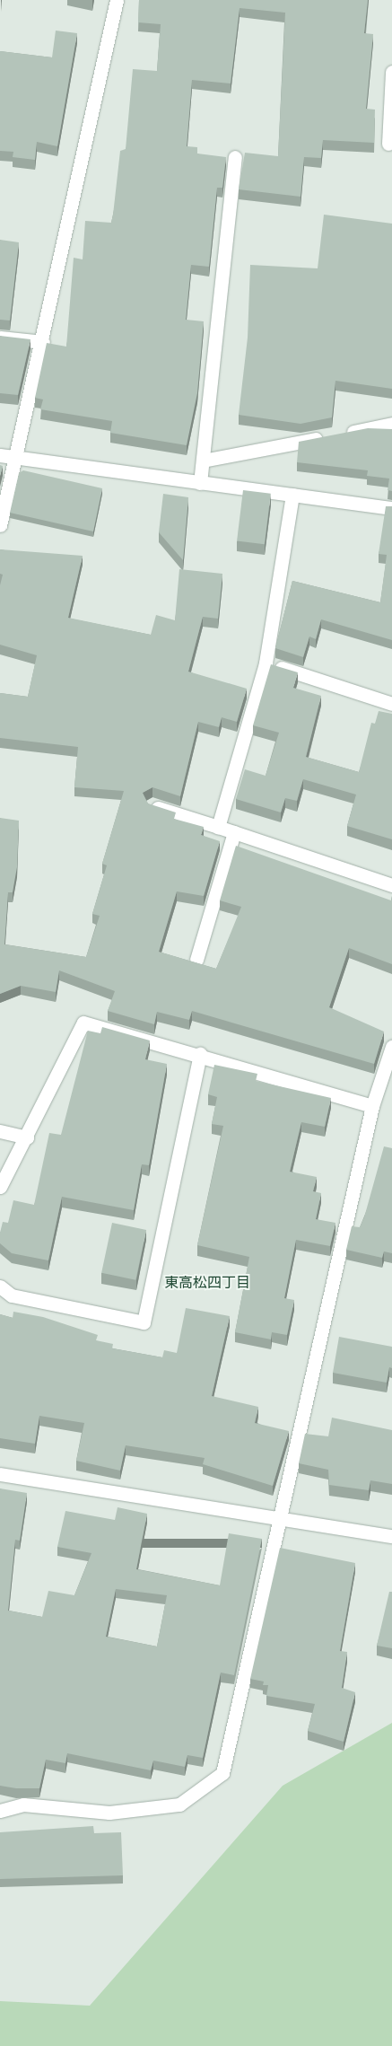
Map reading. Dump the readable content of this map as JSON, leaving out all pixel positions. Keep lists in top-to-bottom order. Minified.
{"districts":["東高松四丁目"]}
